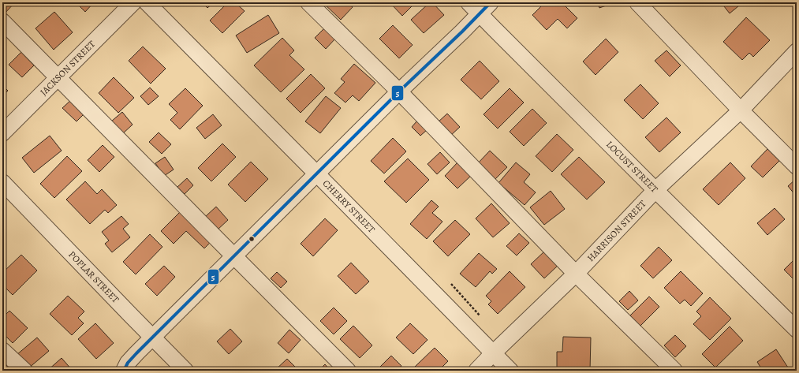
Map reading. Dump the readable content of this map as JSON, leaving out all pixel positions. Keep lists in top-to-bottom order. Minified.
{"streets":{"street":["JACKSON STREET","LOCUST STREET","CHERRY STREET","HARRISON STREET","POPLAR STREET"]},"crossings":[["LOCUST STREET","HARRISON STREET"],["CHERRY STREET","HARRISON STREET"]],"lines":["transit line 5"]}
